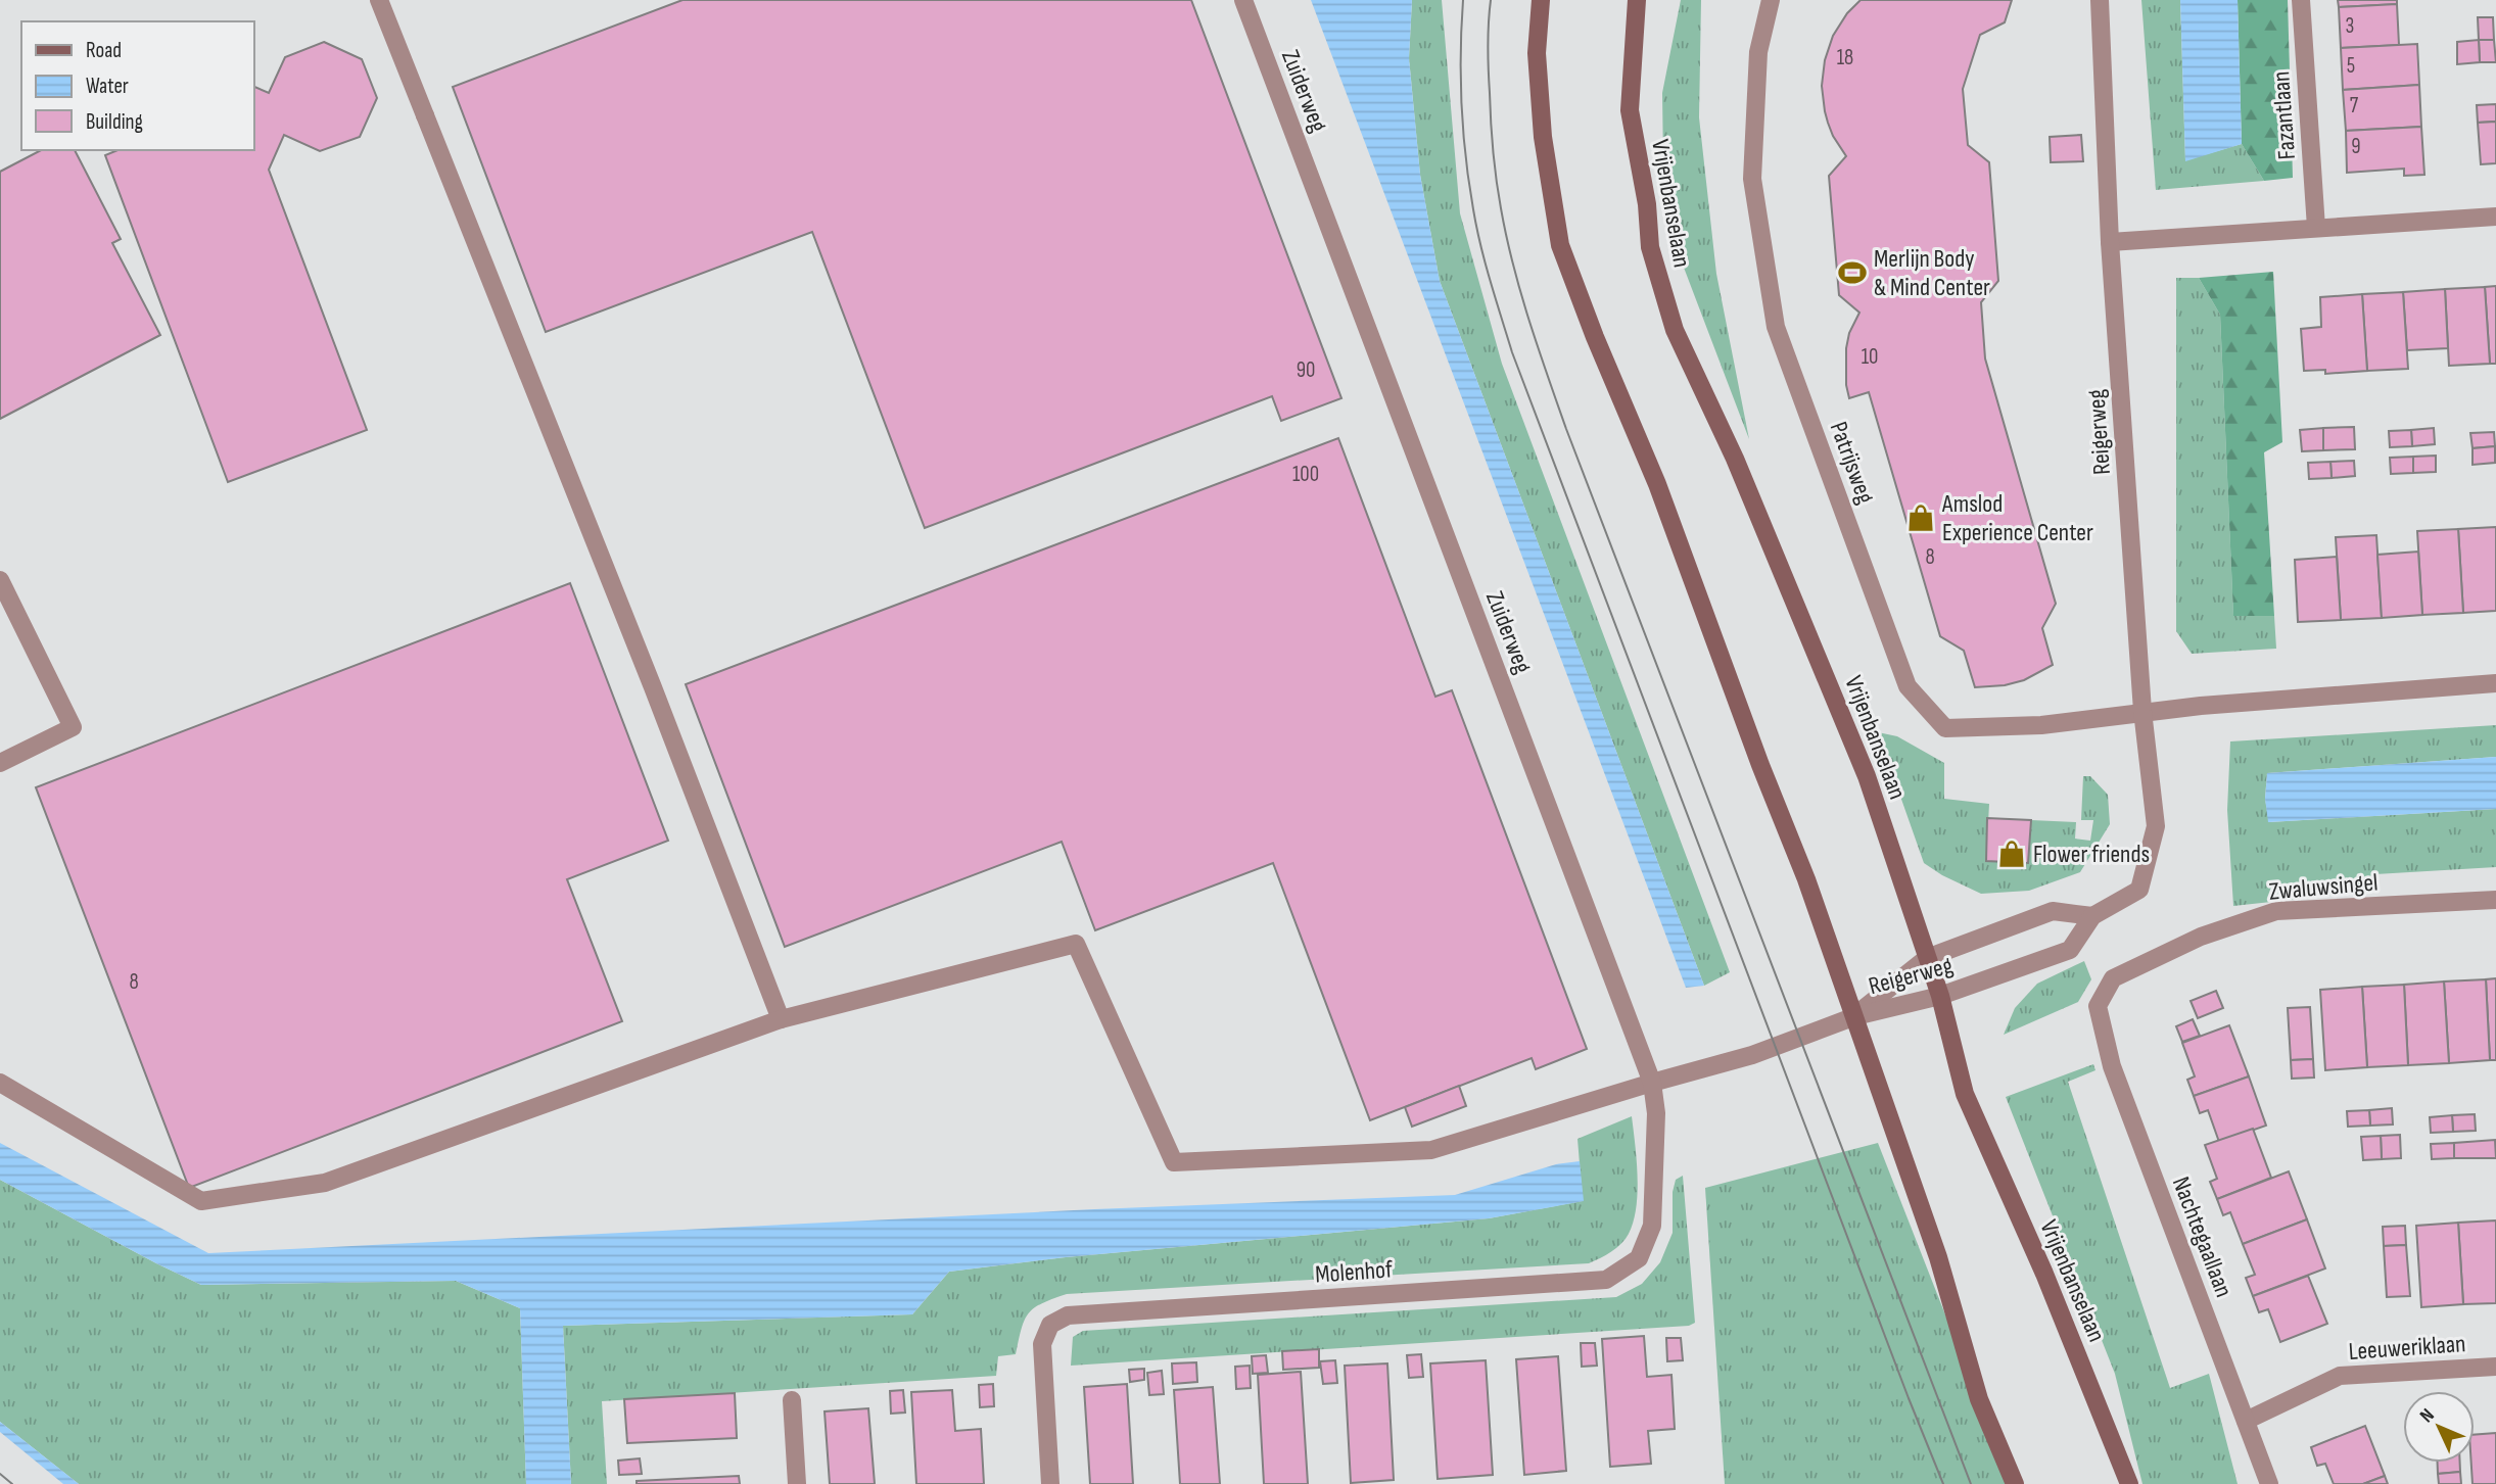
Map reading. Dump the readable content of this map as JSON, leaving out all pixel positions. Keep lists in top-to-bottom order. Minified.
{"streets":{"main road":["Vrijenbanselaan"],"street":["Zuiderweg","Fazantlaan","Reigerweg","Patrijsweg","Zwaluwsingel","Nachtegaallaan","Molenhof","Leeuweriklaan"]},"crossings":[["Zuiderweg","Molenhof"],["Vrijenbanselaan","Reigerweg"],["Reigerweg","Patrijsweg"],["Zwaluwsingel","Nachtegaallaan"],["Nachtegaallaan","Leeuweriklaan"]],"places":{"sports":["Merlijn Body & Mind Center"],"shop":["Amslod Experience Center","Flower friends"]},"house_numbers":["3","18","5","7","9","10","90","100","8","8"],"legend":["Road","Water","Building"],"north":"top left"}
